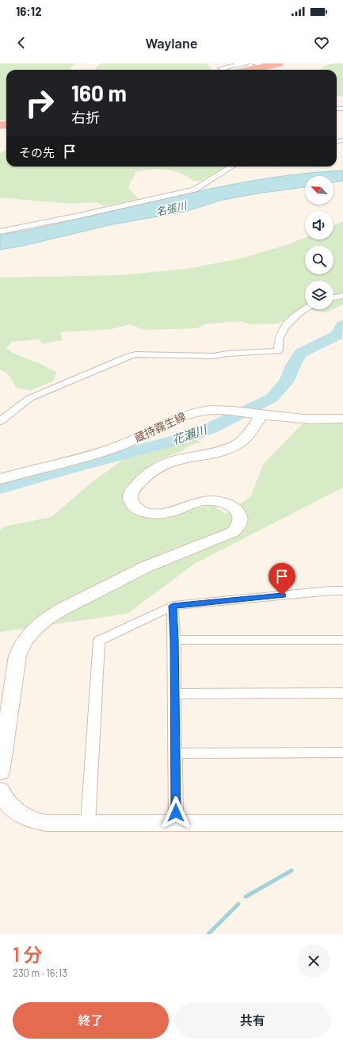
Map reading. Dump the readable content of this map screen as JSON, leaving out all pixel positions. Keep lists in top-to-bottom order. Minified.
{"streets":{"street":["蔵持霧生線"]},"water":["名張川","花瀬川"],"north":"top left","page":{"status":"16:12","header":"Waylane","turn":["160 m","右折"],"then":"その先","heading":["1 分","230 m · 16:13"],"buttons":["終了","共有"]}}
